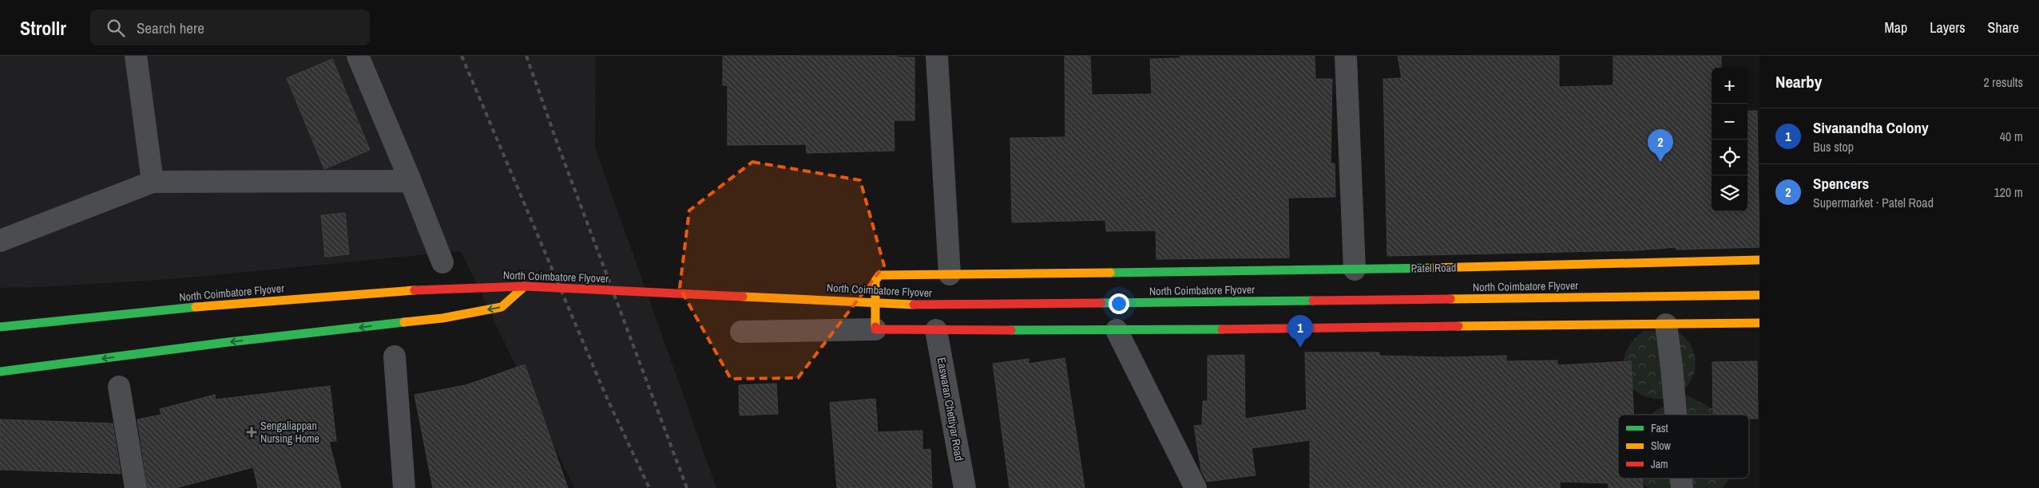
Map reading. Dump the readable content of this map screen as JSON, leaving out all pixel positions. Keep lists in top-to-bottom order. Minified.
{"streets":{"main road":["Patel Road","North Coimbatore Flyover"],"street":["Easwaran Chettiyar Road"]},"places":{"health":["Sengaliappan Nursing Home"]},"legend":["Fast","Slow","Jam"],"page":{"header":"Strollr","search":"Search here","nav":["Map","Layers","Share"],"heading":["Nearby","2 results"],"map_buttons":["+","−"],"list":[{"mark":"1","name":"Sivanandha Colony","note":"Bus stop","value":"40 m"},{"mark":"2","name":"Spencers","note":"Supermarket · Patel Road","value":"120 m"}],"pins":["2","1"]}}
